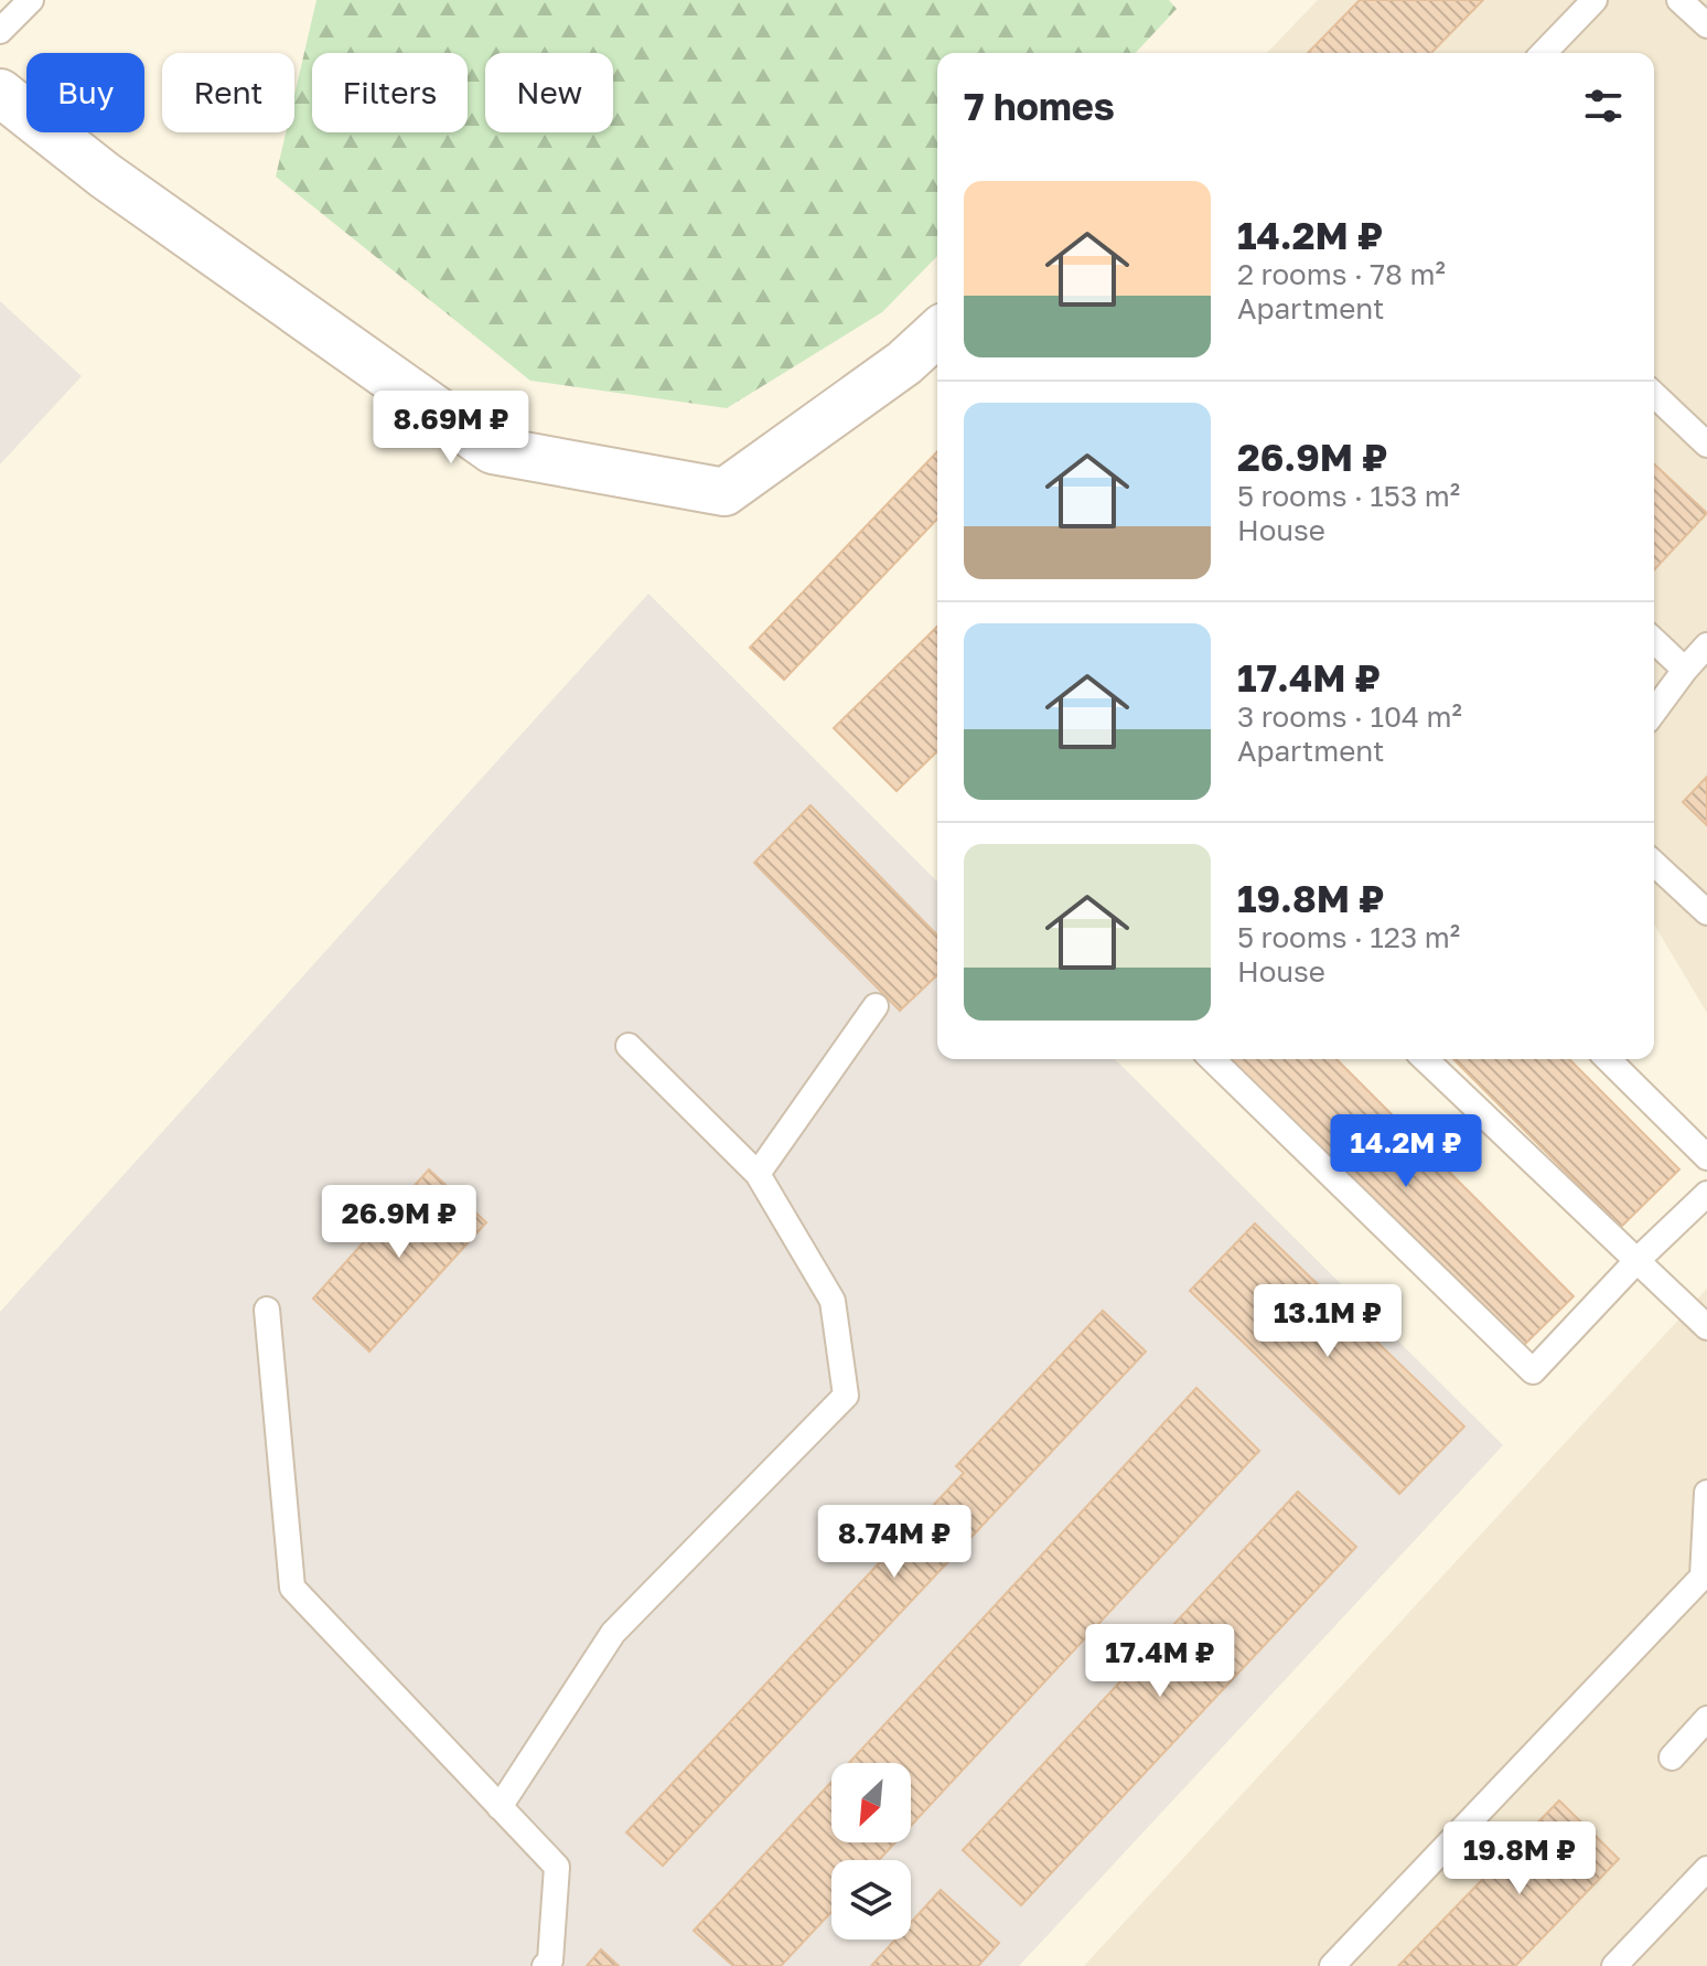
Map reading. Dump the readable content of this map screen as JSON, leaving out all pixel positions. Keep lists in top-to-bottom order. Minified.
{"north":"bottom left","page":{"chip":["Buy","Rent","Filters","New"],"heading":"7 homes","list":[{"name":"14.2M ₽","note":"2 rooms · 78 m² · Apartment"},{"name":"26.9M ₽","note":"5 rooms · 153 m² · House"},{"name":"17.4M ₽","note":"3 rooms · 104 m² · Apartment"},{"name":"19.8M ₽","note":"5 rooms · 123 m² · House"}],"price":["8.69M ₽","14.2M ₽","26.9M ₽","13.1M ₽","8.74M ₽","17.4M ₽","19.8M ₽"]}}
